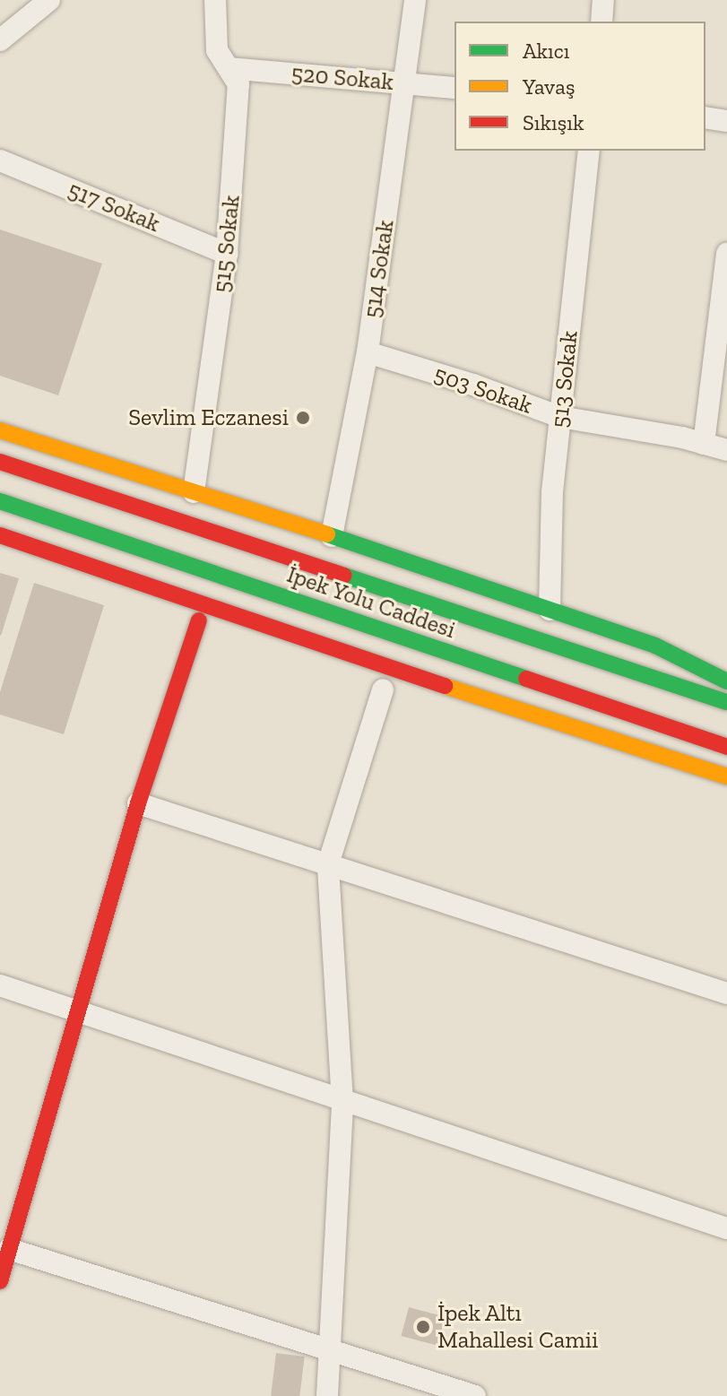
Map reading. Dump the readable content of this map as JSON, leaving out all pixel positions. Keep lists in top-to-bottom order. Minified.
{"streets":{"main road":["İpek Yolu Caddesi"],"street":["520 Sokak","517 Sokak","515 Sokak","514 Sokak","513 Sokak","503 Sokak"]},"crossings":[["520 Sokak","515 Sokak"],["520 Sokak","514 Sokak"],["517 Sokak","515 Sokak"],["514 Sokak","503 Sokak"],["513 Sokak","503 Sokak"]],"places":["Sevlim Eczanesi","İpek Altı Mahallesi Camii"],"legend":["Akıcı","Yavaş","Sıkışık"]}
